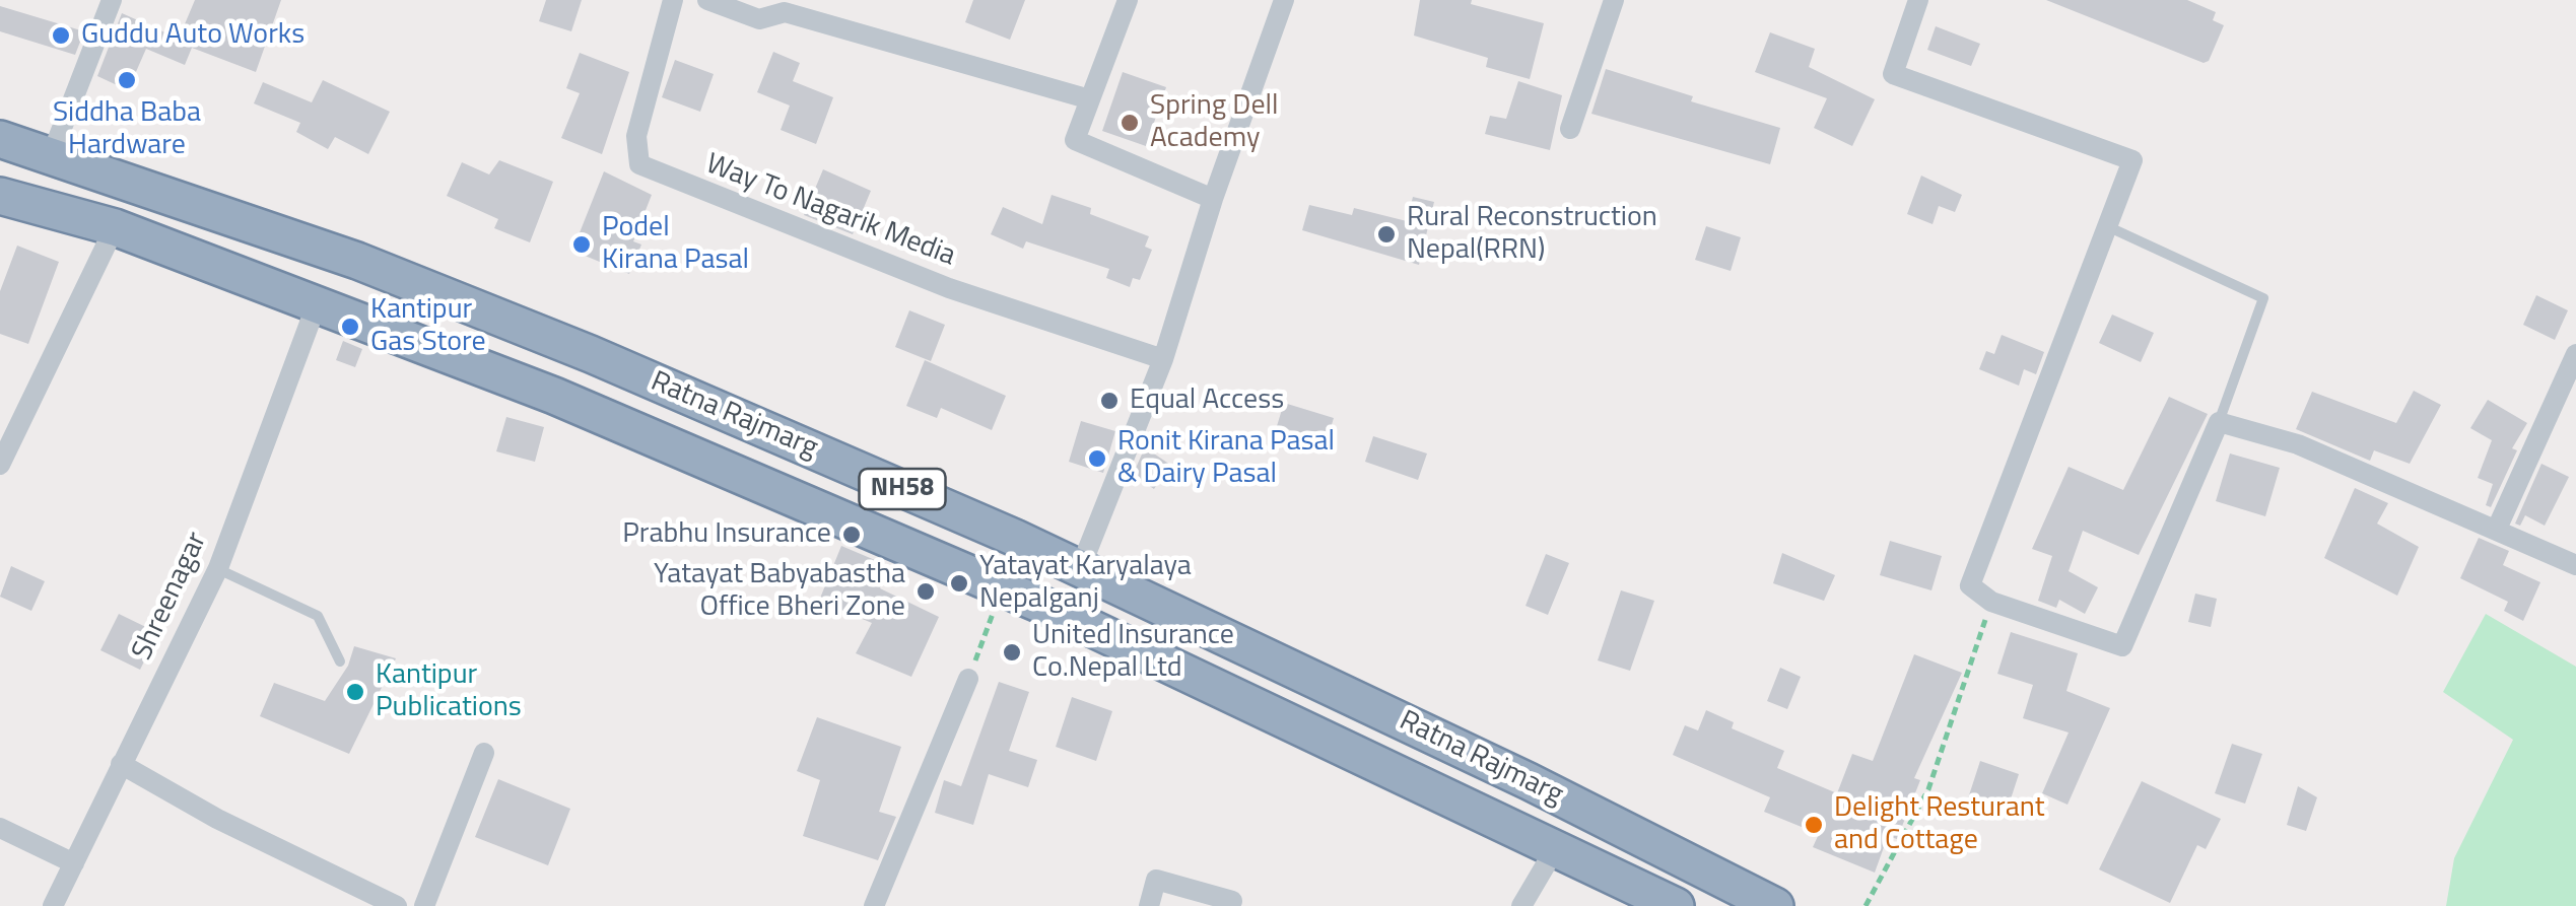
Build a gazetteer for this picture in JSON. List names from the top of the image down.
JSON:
{
  "streets": {
    "highway": ["Ratna Rajmarg", "NH58"],
    "street": ["Way To Nagarik Media", "Shreenagar"]
  },
  "crossings": [
    ["Ratna Rajmarg", "Shreenagar"]
  ],
  "places": [
    "Guddu Auto Works",
    "Siddha Baba Hardware",
    "Spring Dell Academy",
    "Rural Reconstruction Nepal(RRN)",
    "Podel Kirana Pasal",
    "Kantipur Gas Store",
    "Equal Access",
    "Ronit Kirana Pasal & Dairy Pasal",
    "Prabhu Insurance",
    "Yatayat Karyalaya Nepalganj",
    "Yatayat Babyabastha Office Bheri Zone",
    "United Insurance Co.Nepal Ltd",
    "Kantipur Publications",
    "Delight Resturant and Cottage"
  ]
}
